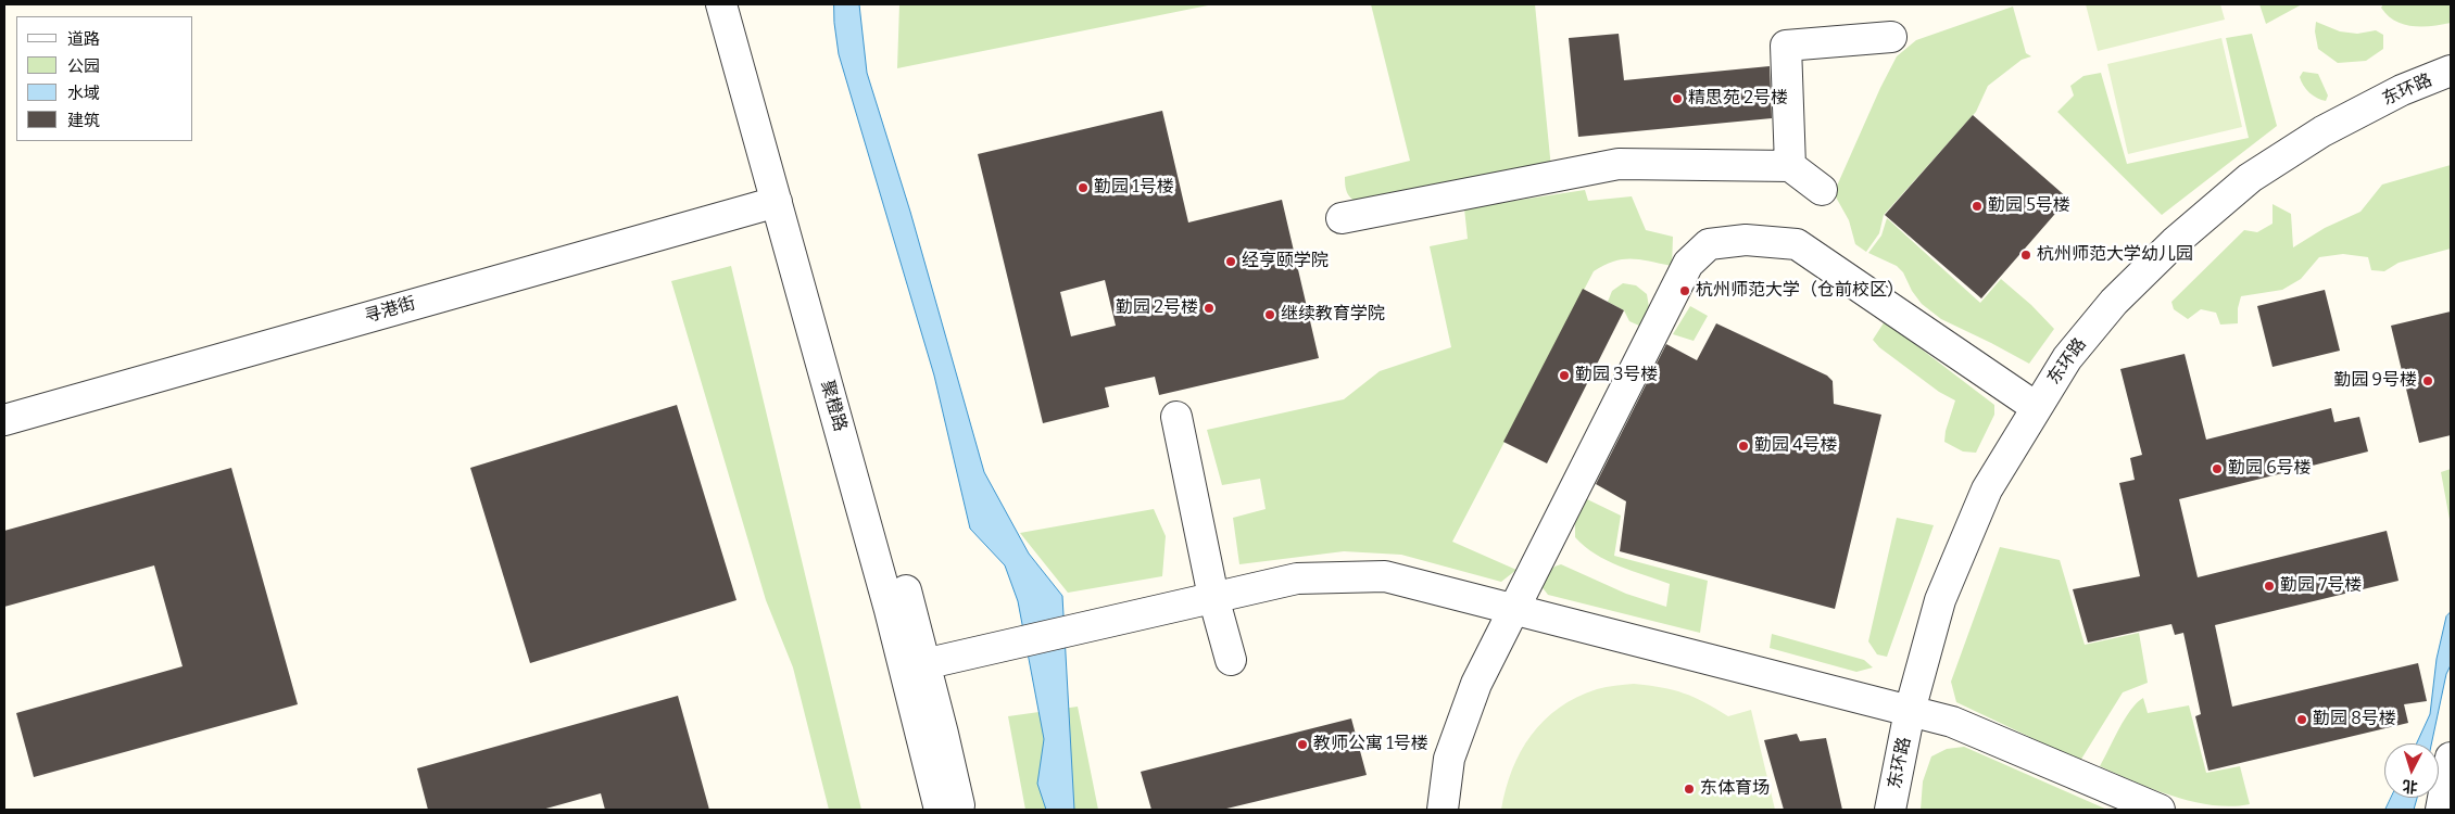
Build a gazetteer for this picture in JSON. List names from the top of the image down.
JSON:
{
  "streets": {
    "street": ["东环路", "寻港街", "聚橙路"]
  },
  "crossings": [
    ["寻港街", "聚橙路"]
  ],
  "places": [
    "精思苑 2号楼",
    "勤园 1号楼",
    "勤园 5号楼",
    "杭州师范大学幼儿园",
    "经亨颐学院",
    "杭州师范大学（仓前校区）",
    "勤园 2号楼",
    "继续教育学院",
    "勤园 3号楼",
    "勤园 9号楼",
    "勤园 4号楼",
    "勤园 6号楼",
    "勤园 7号楼",
    "勤园 8号楼",
    "教师公寓 1号楼",
    "东体育场"
  ],
  "legend": [
    "道路",
    "公园",
    "水域",
    "建筑"
  ],
  "north": "bottom"
}
